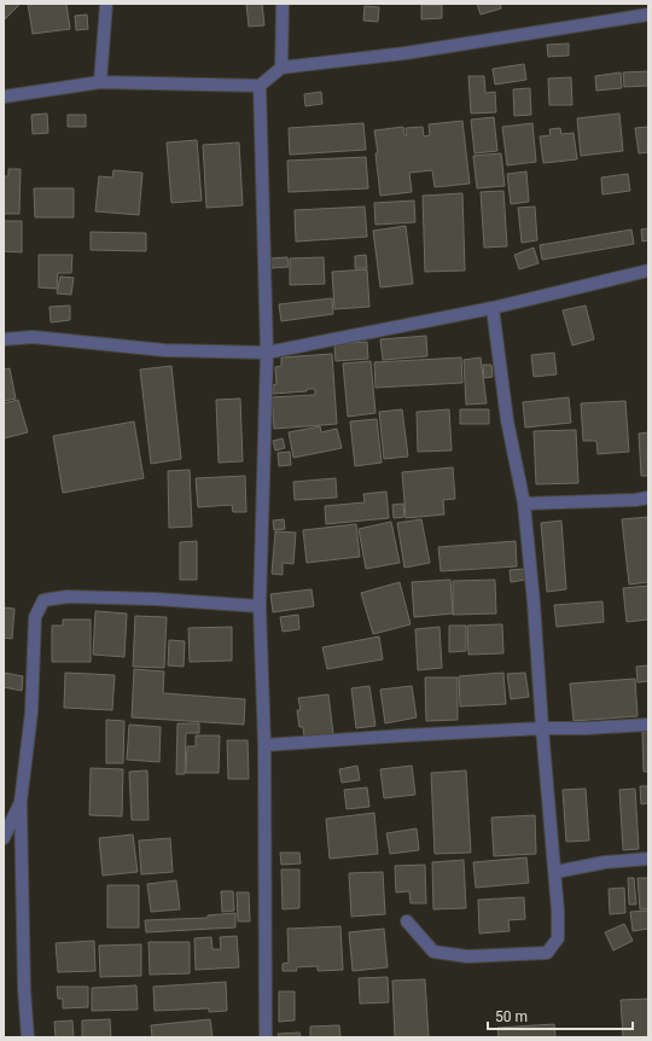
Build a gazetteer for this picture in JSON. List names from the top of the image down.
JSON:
{
  "scale_bar": "50 m"
}
